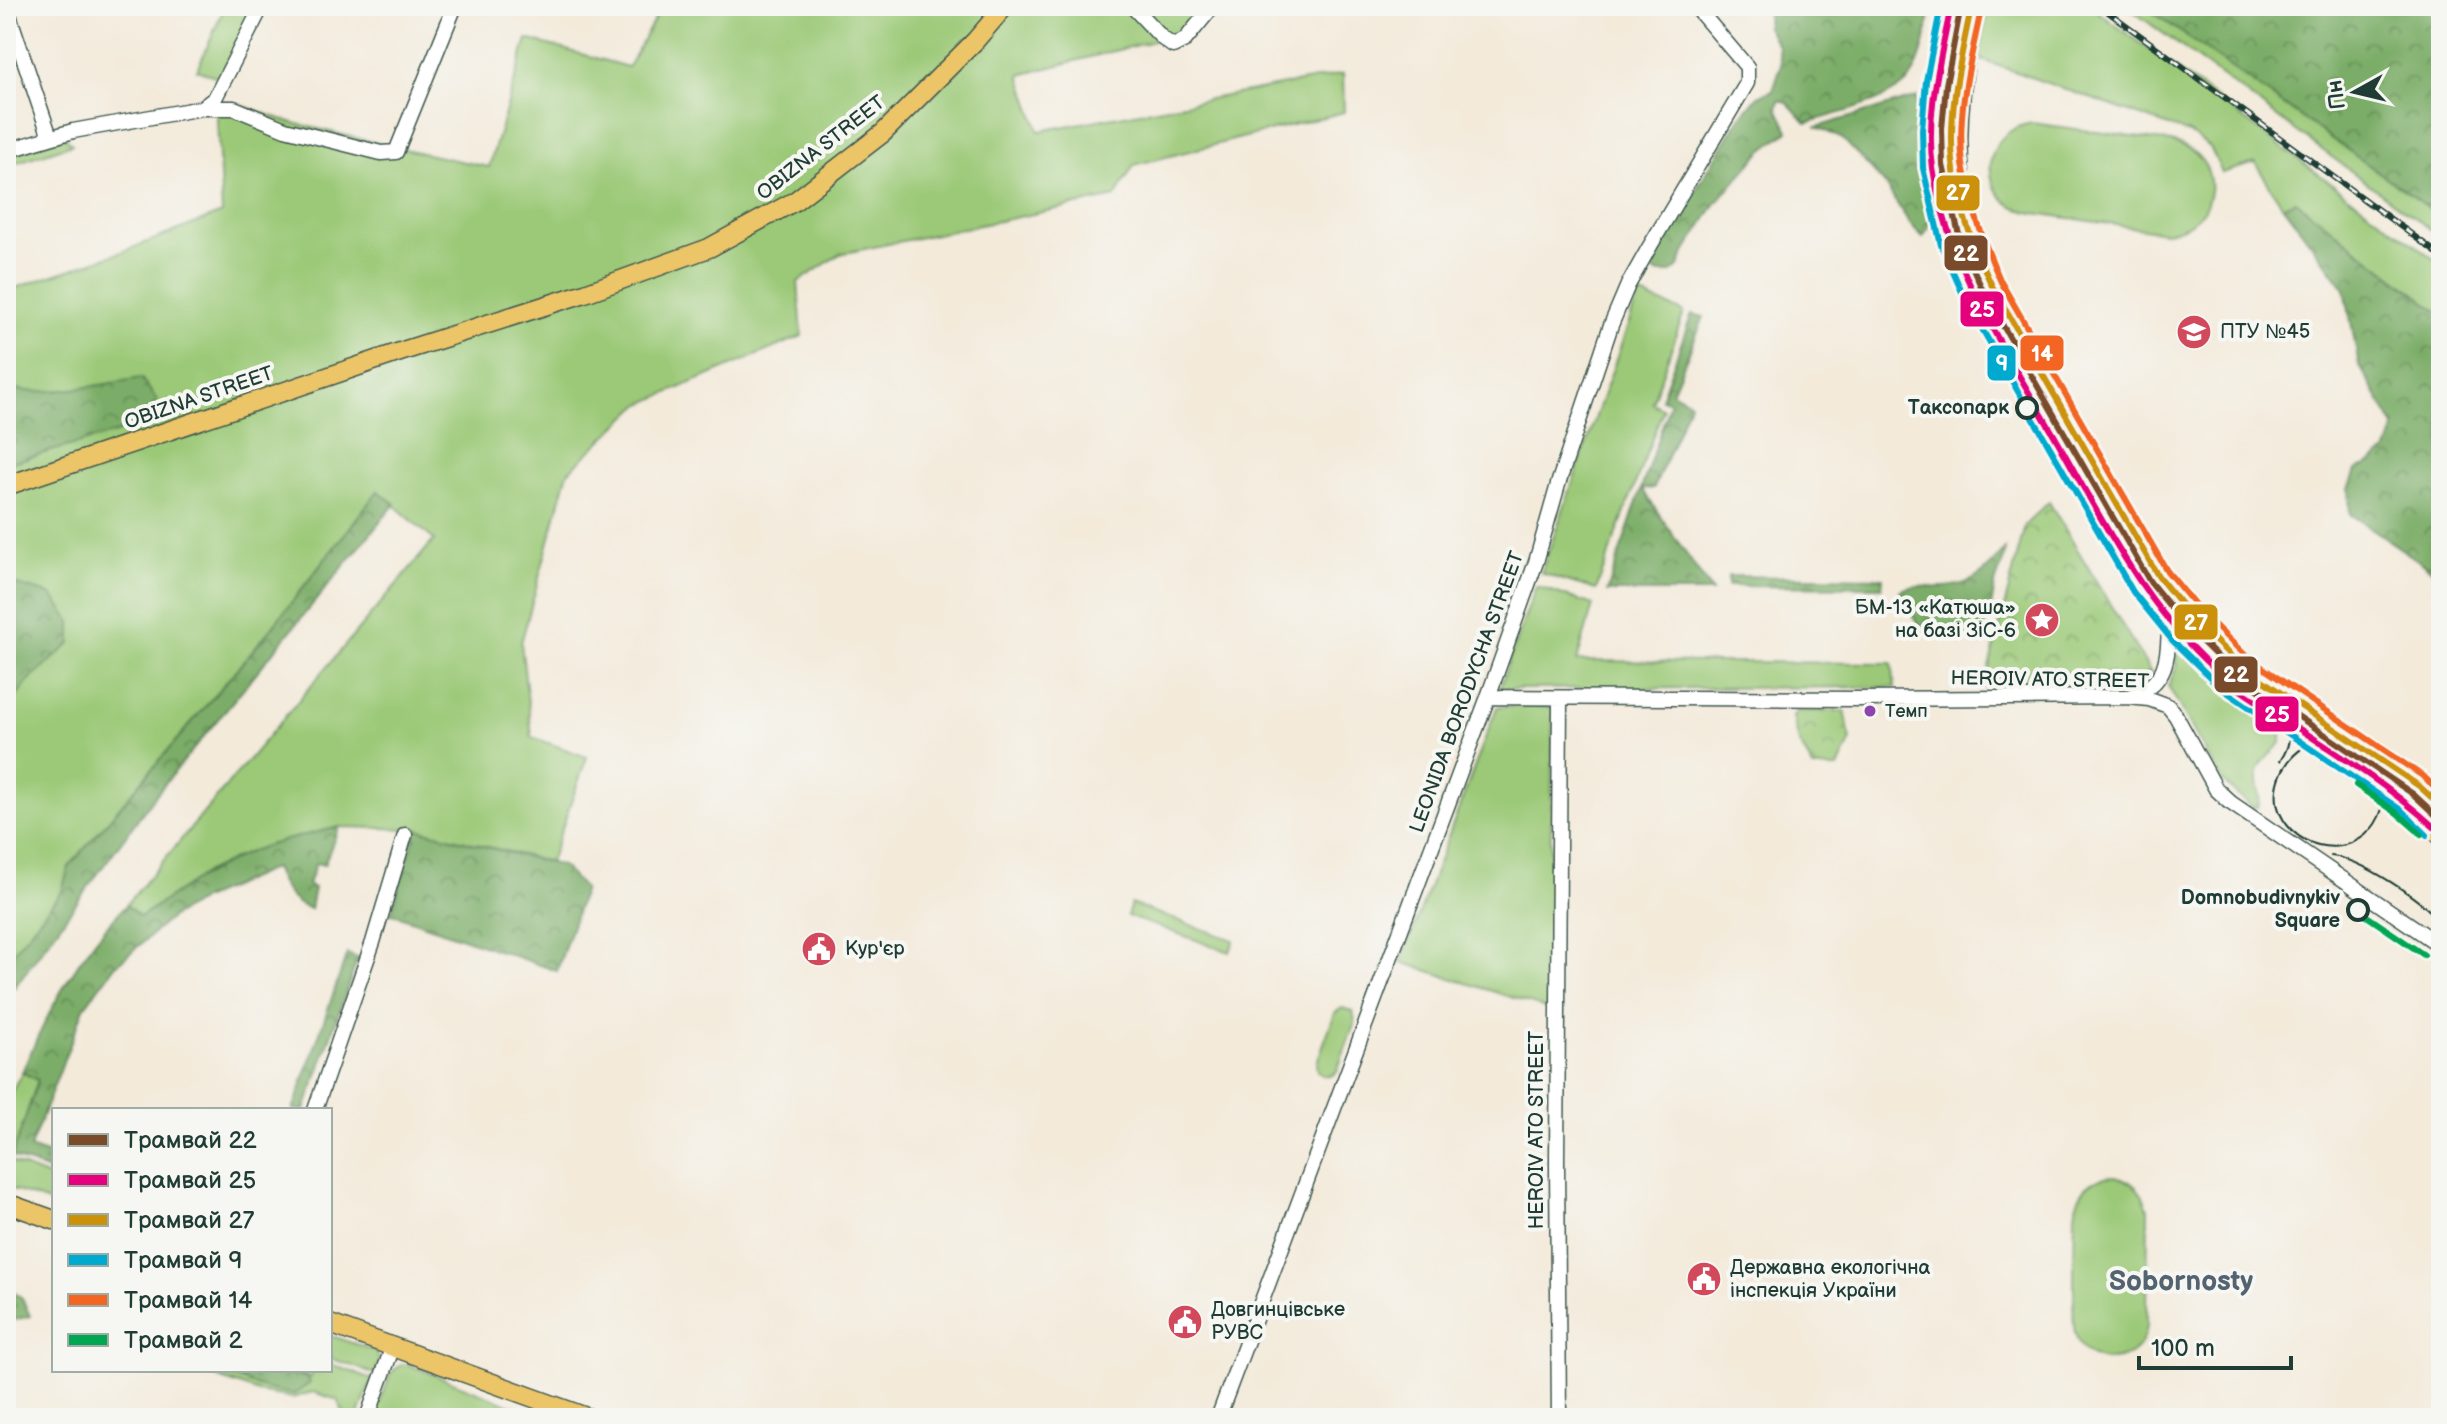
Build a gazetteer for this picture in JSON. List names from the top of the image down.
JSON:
{
  "streets": {
    "main road": ["OBIZNA STREET"],
    "street": ["HEROIV ATO STREET", "LEONIDA BORODYCHA STREET"]
  },
  "crossings": [
    ["HEROIV ATO STREET", "LEONIDA BORODYCHA STREET"]
  ],
  "districts": ["Sobornosty"],
  "places": {
    "school or university": ["ПТУ №45"],
    "other": ["Таксопарк", "Темп", "Domnobudivnykiv Square"],
    "place": ["БМ-13 «Катюша» на базі ЗіС-6"],
    "public building": ["Кур'єр", "Державна екологічна інспекція України", "Довгинцівське РУВС"]
  },
  "lines": [
    "tram line 22",
    "tram line 25",
    "tram line 9",
    "tram line 27",
    "tram line 14",
    "tram line 2"
  ],
  "legend": [
    "Трамвай 22",
    "Трамвай 25",
    "Трамвай 27",
    "Трамвай 9",
    "Трамвай 14",
    "Трамвай 2"
  ],
  "scale_bar": "100 m",
  "north": "left"
}
